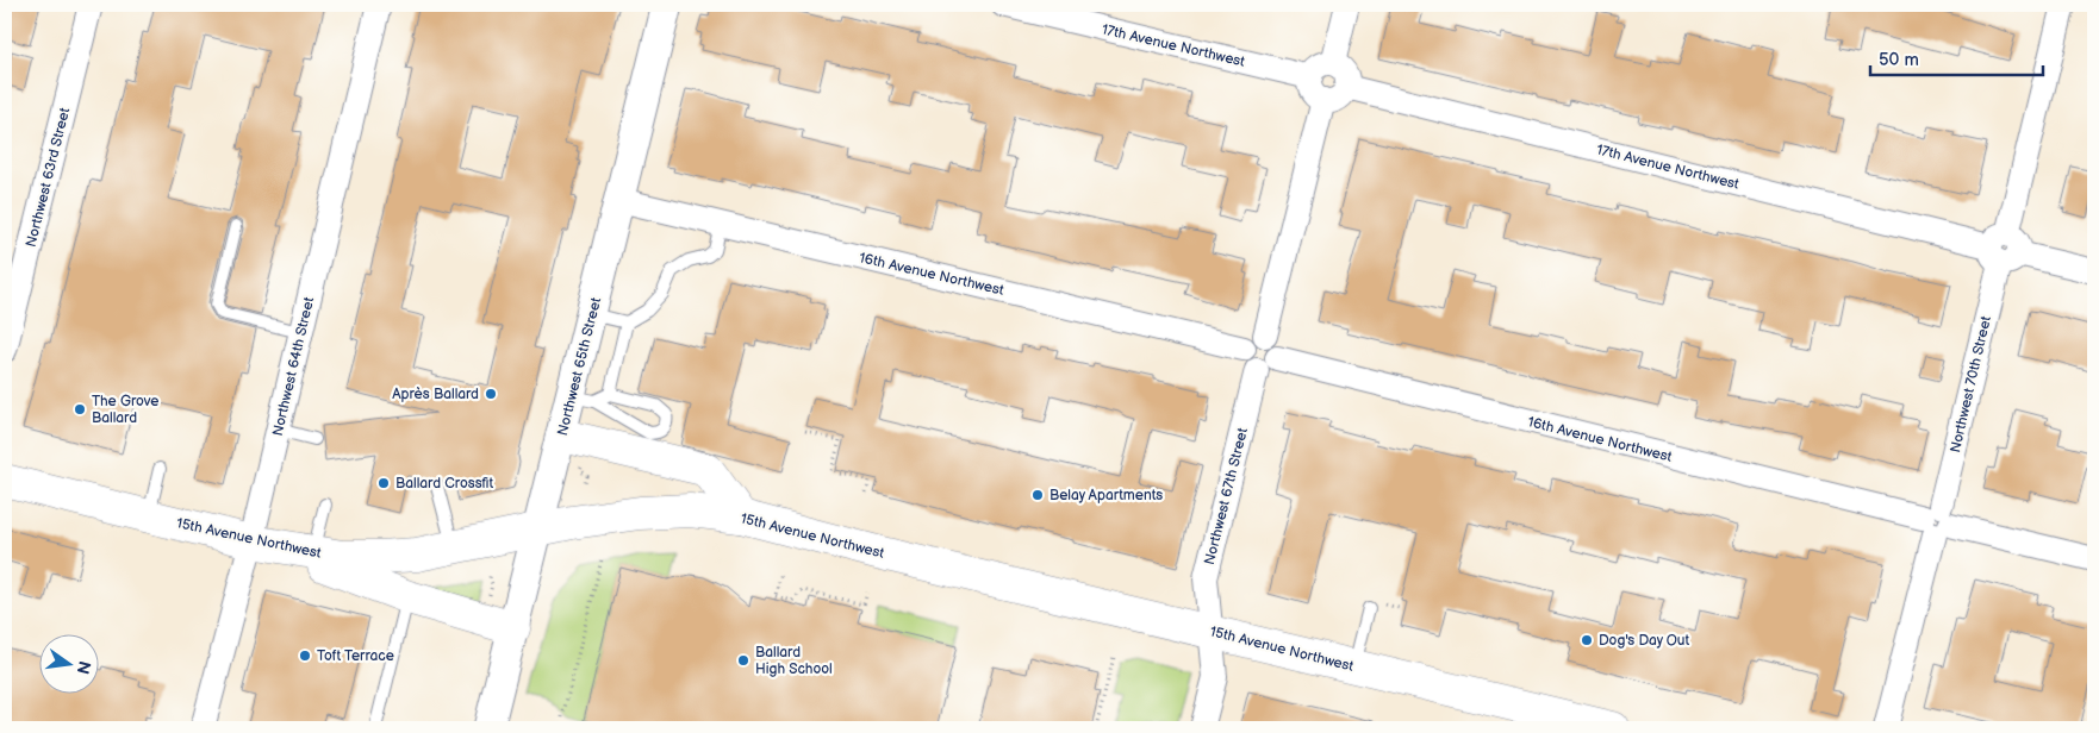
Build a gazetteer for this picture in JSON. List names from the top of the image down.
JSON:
{
  "streets": {
    "main road": ["15th Avenue Northwest"],
    "street": [
      "17th Avenue Northwest",
      "Northwest 63rd Street",
      "16th Avenue Northwest",
      "Northwest 64th Street",
      "Northwest 65th Street",
      "Northwest 70th Street",
      "Northwest 67th Street"
    ]
  },
  "crossings": [
    ["17th Avenue Northwest", "Northwest 70th Street"],
    ["16th Avenue Northwest", "Northwest 65th Street"],
    ["16th Avenue Northwest", "Northwest 70th Street"],
    ["16th Avenue Northwest", "Northwest 67th Street"],
    ["Northwest 64th Street", "15th Avenue Northwest"],
    ["Northwest 65th Street", "15th Avenue Northwest"],
    ["Northwest 67th Street", "15th Avenue Northwest"]
  ],
  "places": [
    "Après Ballard",
    "The Grove Ballard",
    "Ballard Crossfit",
    "Belay Apartments",
    "Dog's Day Out",
    "Toft Terrace",
    "Ballard High School"
  ],
  "scale_bar": "50 m",
  "north": "right"
}
